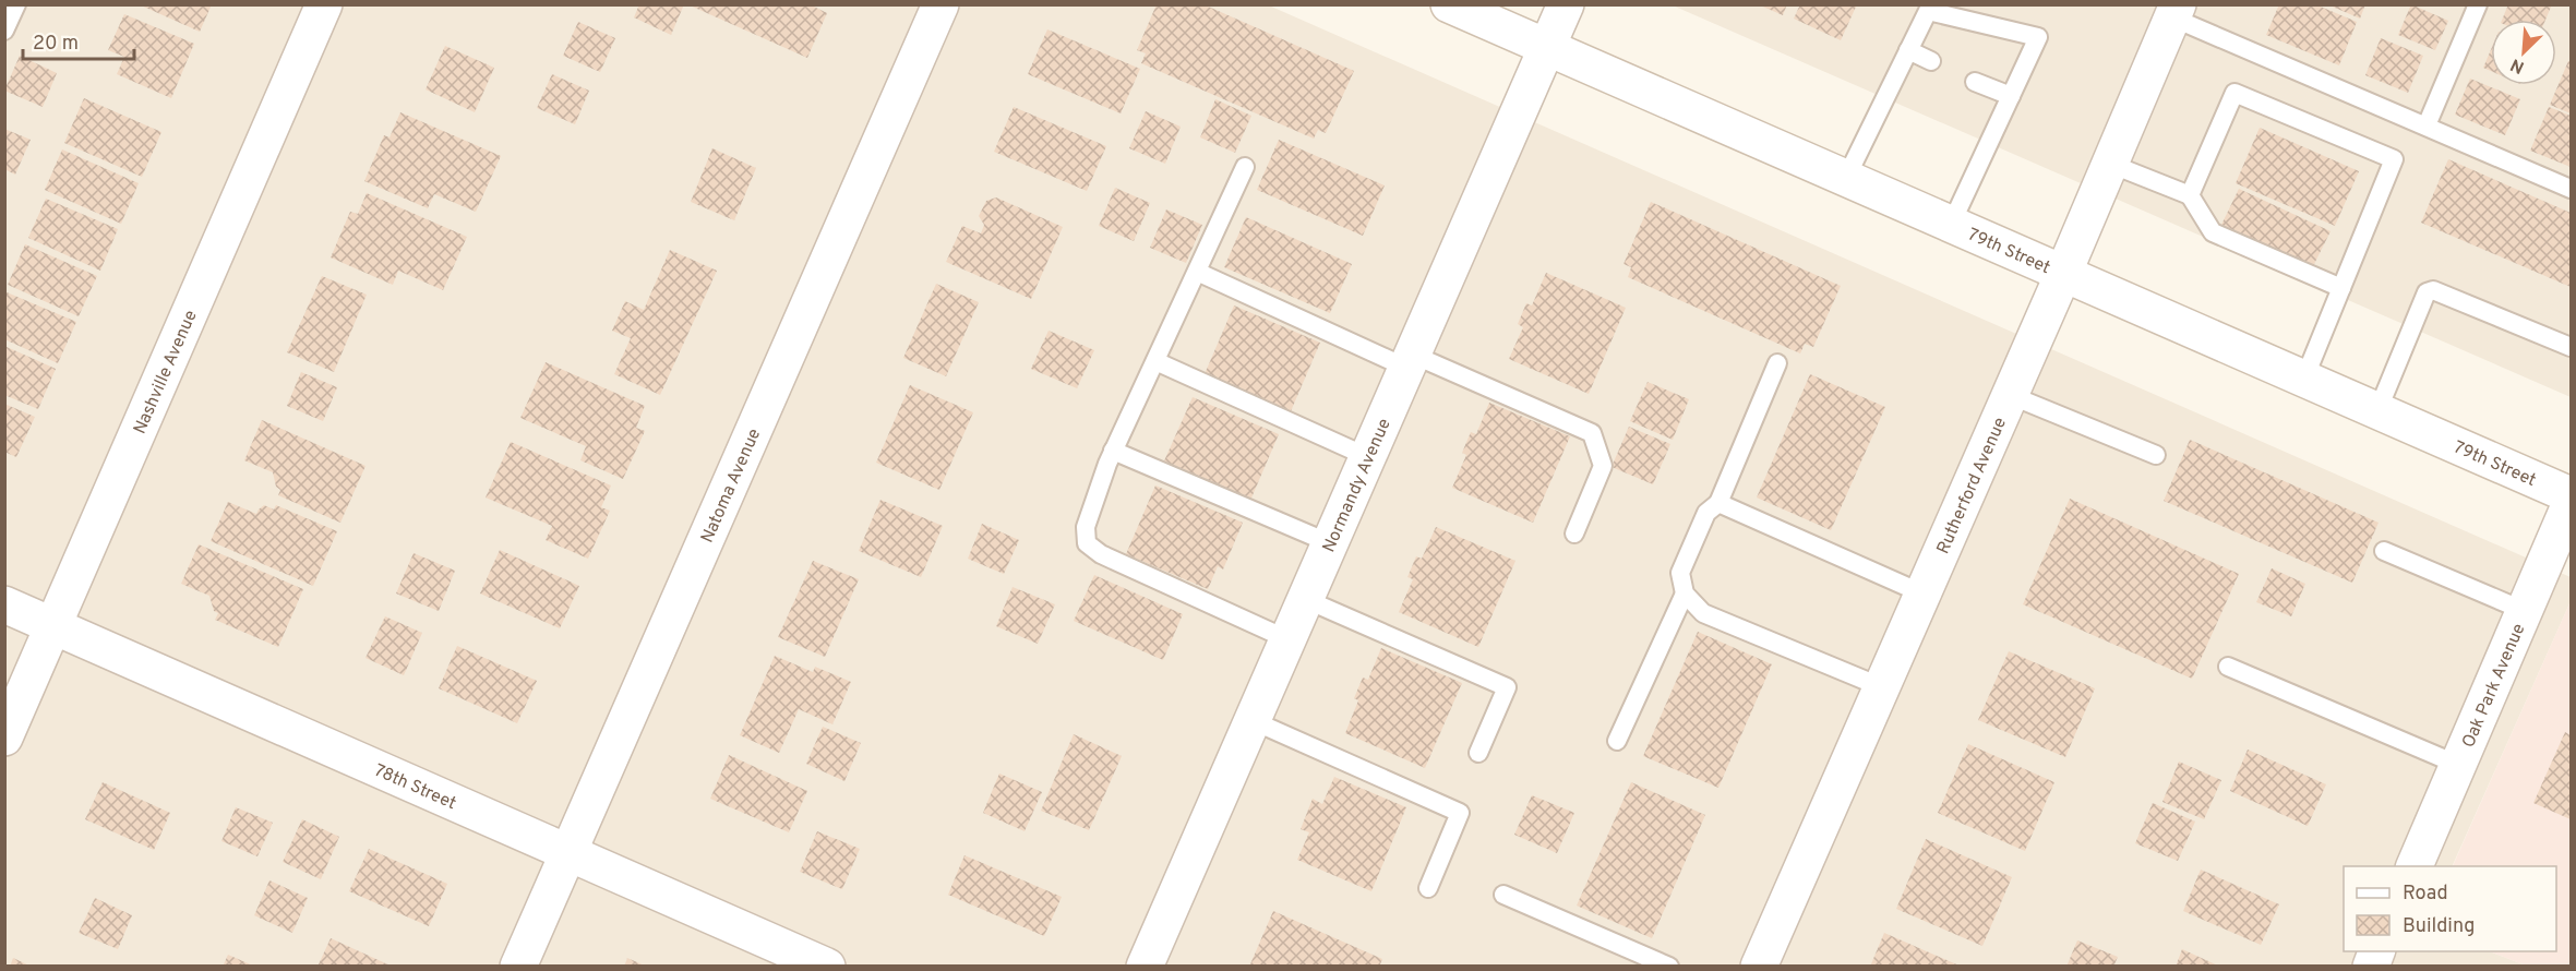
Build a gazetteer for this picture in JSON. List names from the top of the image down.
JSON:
{
  "streets": {
    "street": [
      "79th Street",
      "Nashville Avenue",
      "Natoma Avenue",
      "Normandy Avenue",
      "Rutherford Avenue",
      "Oak Park Avenue",
      "78th Street"
    ]
  },
  "crossings": [
    ["79th Street", "Normandy Avenue"],
    ["79th Street", "Rutherford Avenue"],
    ["Nashville Avenue", "78th Street"],
    ["Natoma Avenue", "78th Street"]
  ],
  "legend": ["Road", "Building"],
  "scale_bar": "20 m",
  "north": "bottom left"
}
